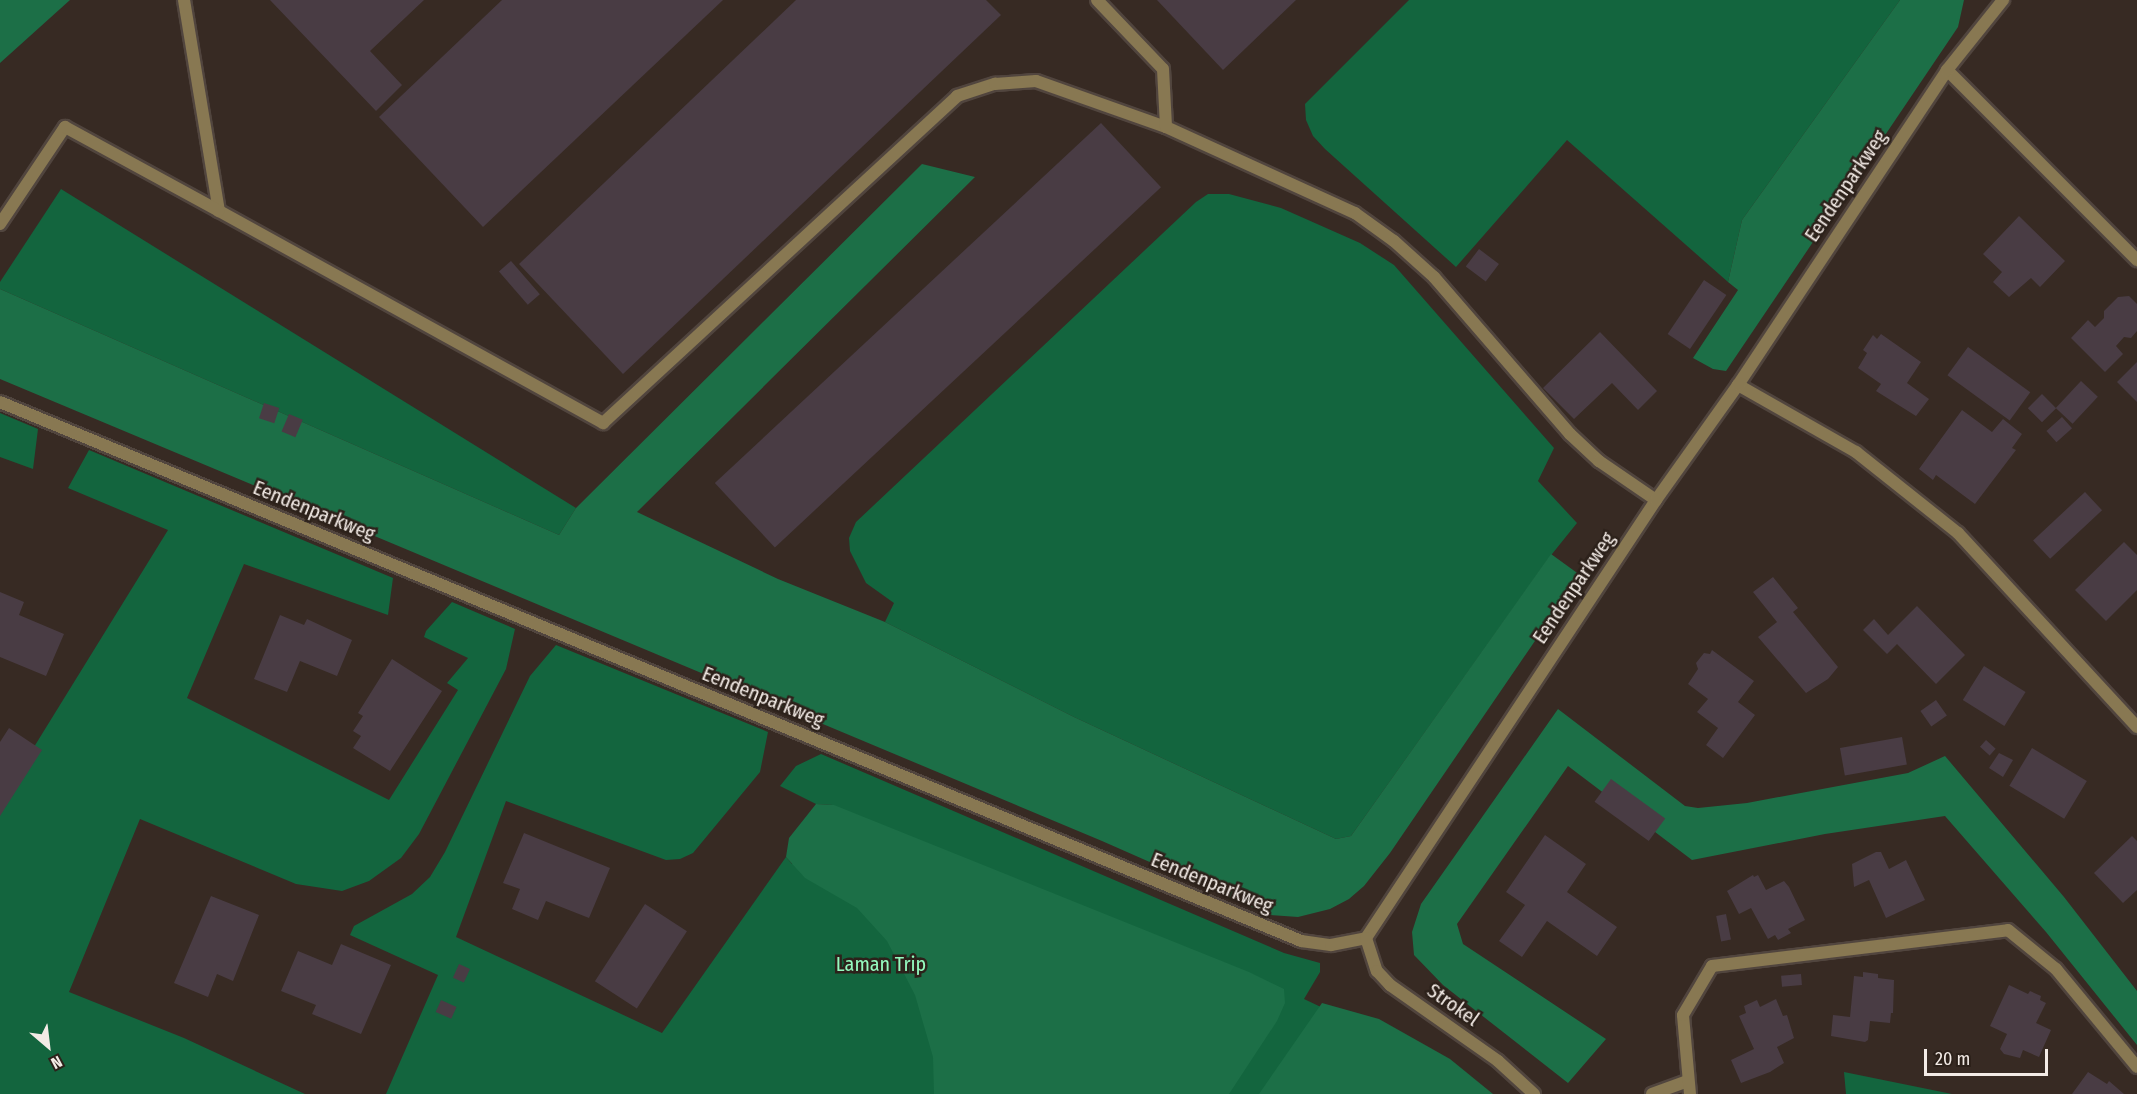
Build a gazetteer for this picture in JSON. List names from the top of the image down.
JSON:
{
  "streets": {
    "street": ["Eendenparkweg", "Strokel"]
  },
  "crossings": [
    ["Eendenparkweg", "Strokel"]
  ],
  "parks": ["Laman Trip"],
  "scale_bar": "20 m",
  "north": "bottom right"
}
